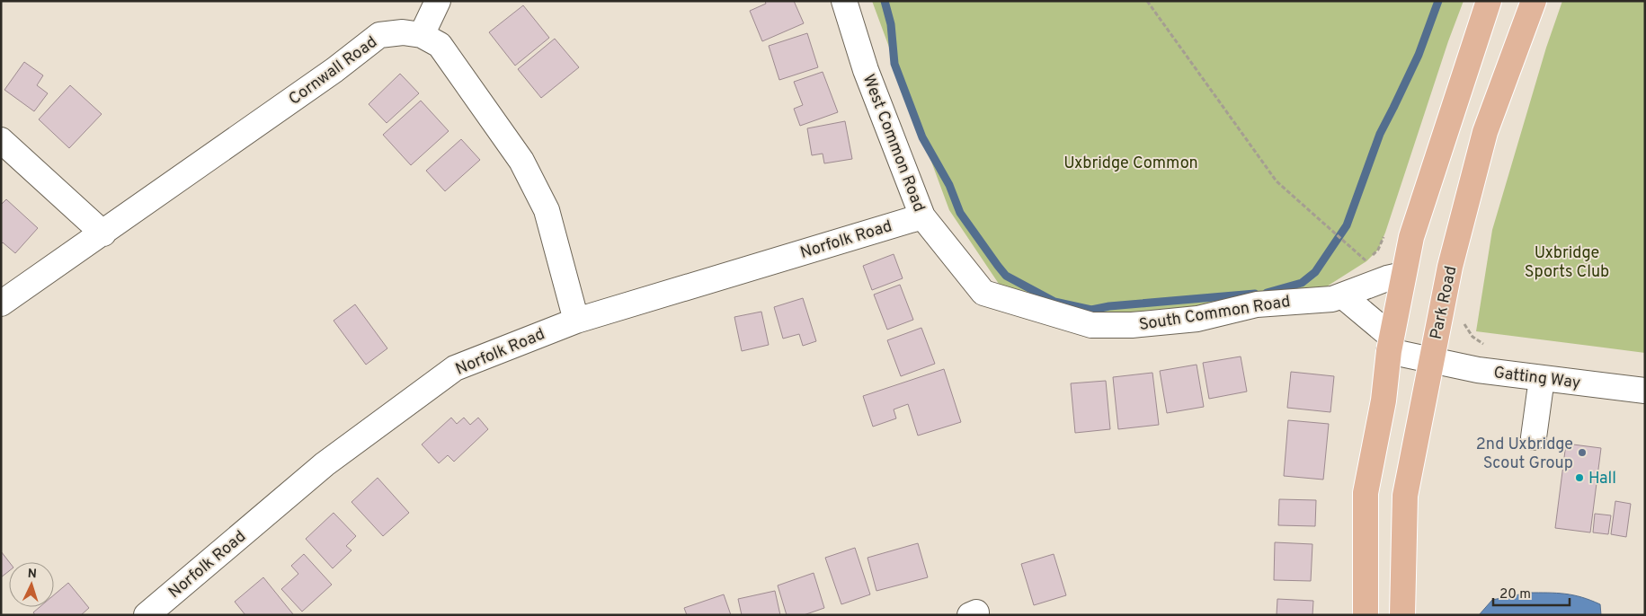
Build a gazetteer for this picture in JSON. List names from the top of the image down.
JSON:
{
  "streets": {
    "main road": ["Park Road"],
    "street": [
      "Cornwall Road",
      "West Common Road",
      "Norfolk Road",
      "South Common Road",
      "Gatting Way"
    ]
  },
  "crossings": [
    ["Cornwall Road", "Norfolk Road"],
    ["West Common Road", "Norfolk Road"],
    ["West Common Road", "South Common Road"],
    ["Park Road", "Gatting Way"]
  ],
  "parks": ["Uxbridge Common", "Uxbridge Sports Club"],
  "places": ["2nd Uxbridge Scout Group", "Hall"],
  "scale_bar": "20 m",
  "north": "top"
}
